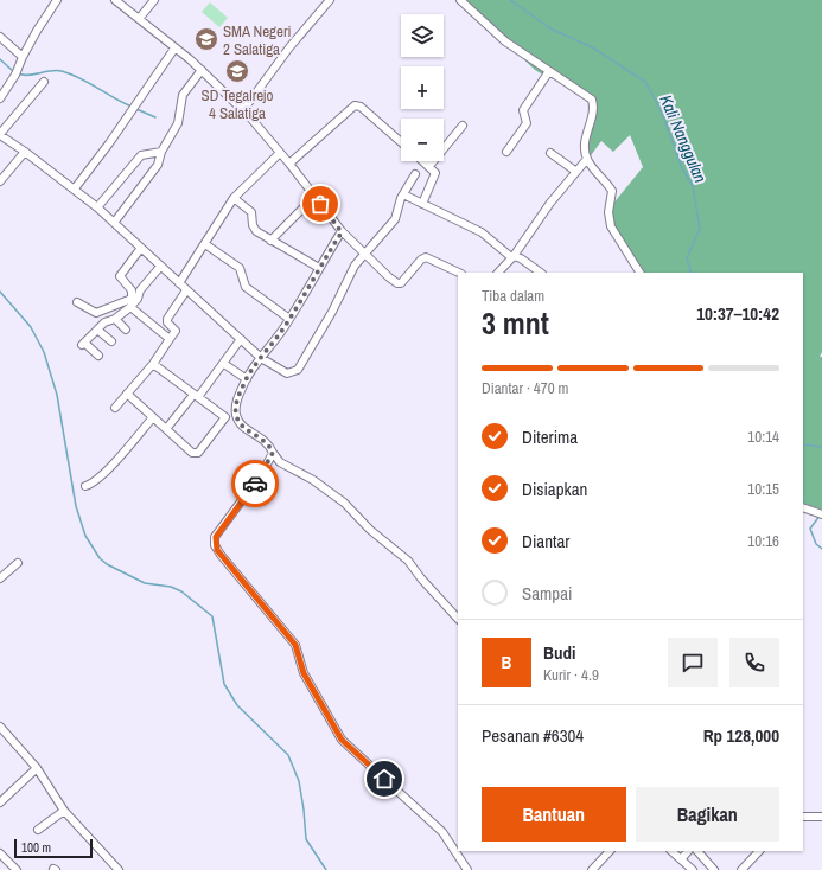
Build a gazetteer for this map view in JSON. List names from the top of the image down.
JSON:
{
  "water": ["Kali Nanggulan"],
  "places": {
    "school or university": ["SMA Negeri 2 Salatiga", "SD Tegalrejo 4 Salatiga"]
  },
  "scale_bar": "100 m",
  "page": {
    "map_buttons": ["+", "−"],
    "heading": ["3 mnt", "Tiba dalam", "10:37–10:42"],
    "panel": [
      "Budi",
      "Kurir · 4.9",
      "Pesanan #6304",
      "Rp 128,000"
    ],
    "bar": "Diantar · 470 m",
    "list": [
      ["Diterima", "10:14"],
      ["Disiapkan", "10:15"],
      ["Diantar", "10:16"],
      "Sampai"
    ],
    "round": "B",
    "buttons": ["Bantuan", "Bagikan"],
    "scale": "100 m"
  }
}
